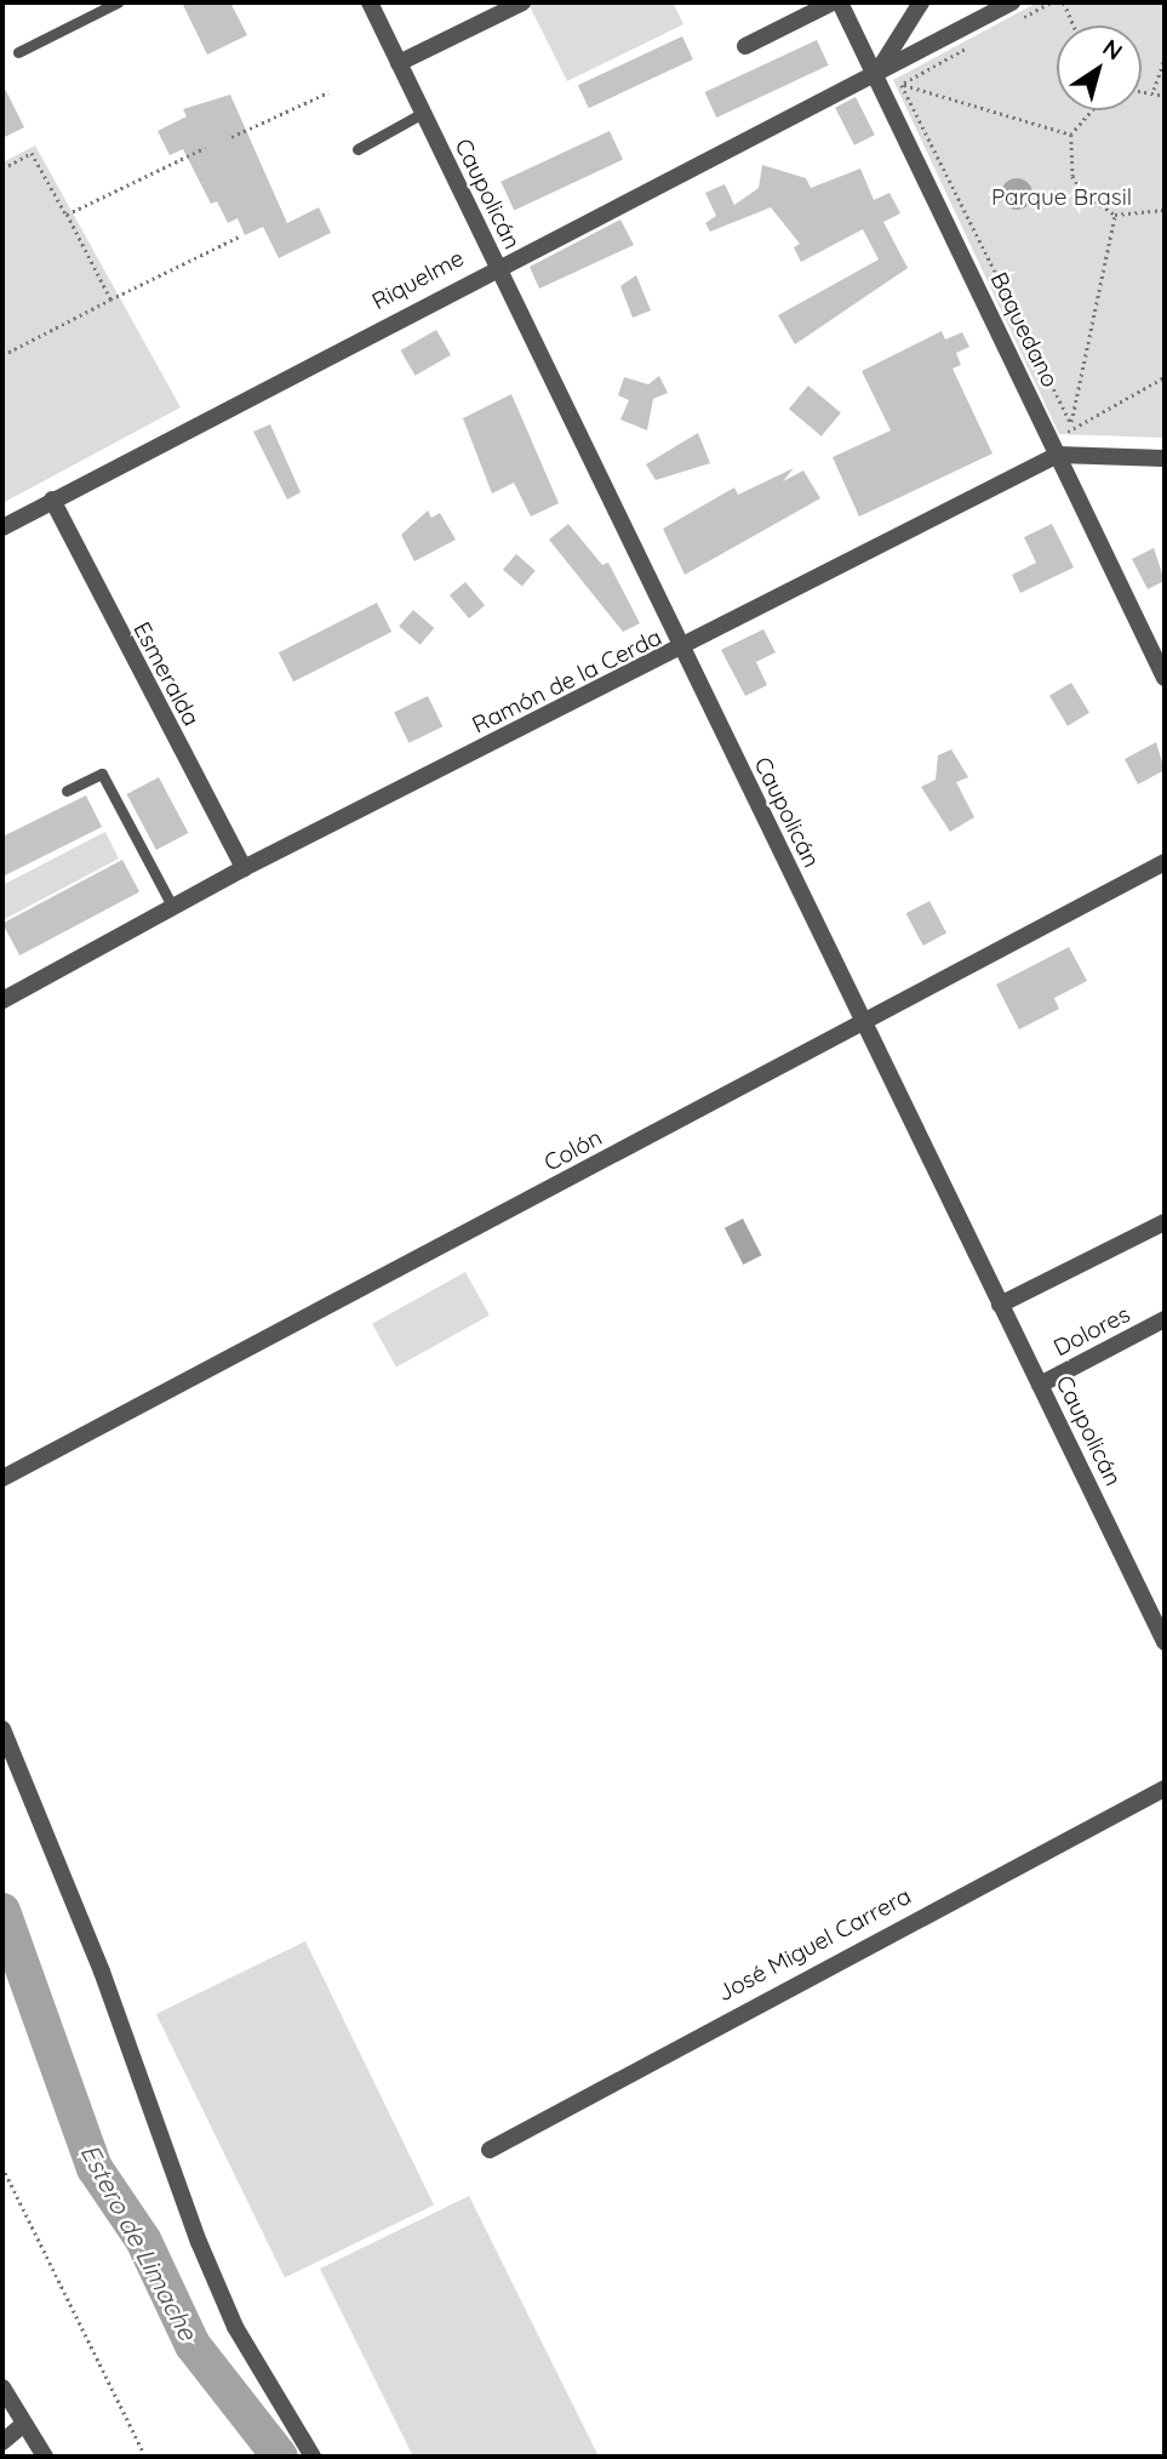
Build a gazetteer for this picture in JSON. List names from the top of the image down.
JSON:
{
  "streets": {
    "street": [
      "Caupolicán",
      "Riquelme",
      "Baquedano",
      "Esmeralda",
      "Ramón de la Cerda",
      "Colón",
      "Dolores",
      "José Miguel Carrera"
    ]
  },
  "crossings": [
    ["Caupolicán", "Riquelme"],
    ["Caupolicán", "Ramón de la Cerda"],
    ["Caupolicán", "Colón"],
    ["Caupolicán", "Dolores"],
    ["Riquelme", "Baquedano"],
    ["Riquelme", "Esmeralda"],
    ["Baquedano", "Ramón de la Cerda"],
    ["Esmeralda", "Ramón de la Cerda"]
  ],
  "water": ["Estero de Limache"],
  "parks": ["Parque Brasil"],
  "north": "top right"
}
